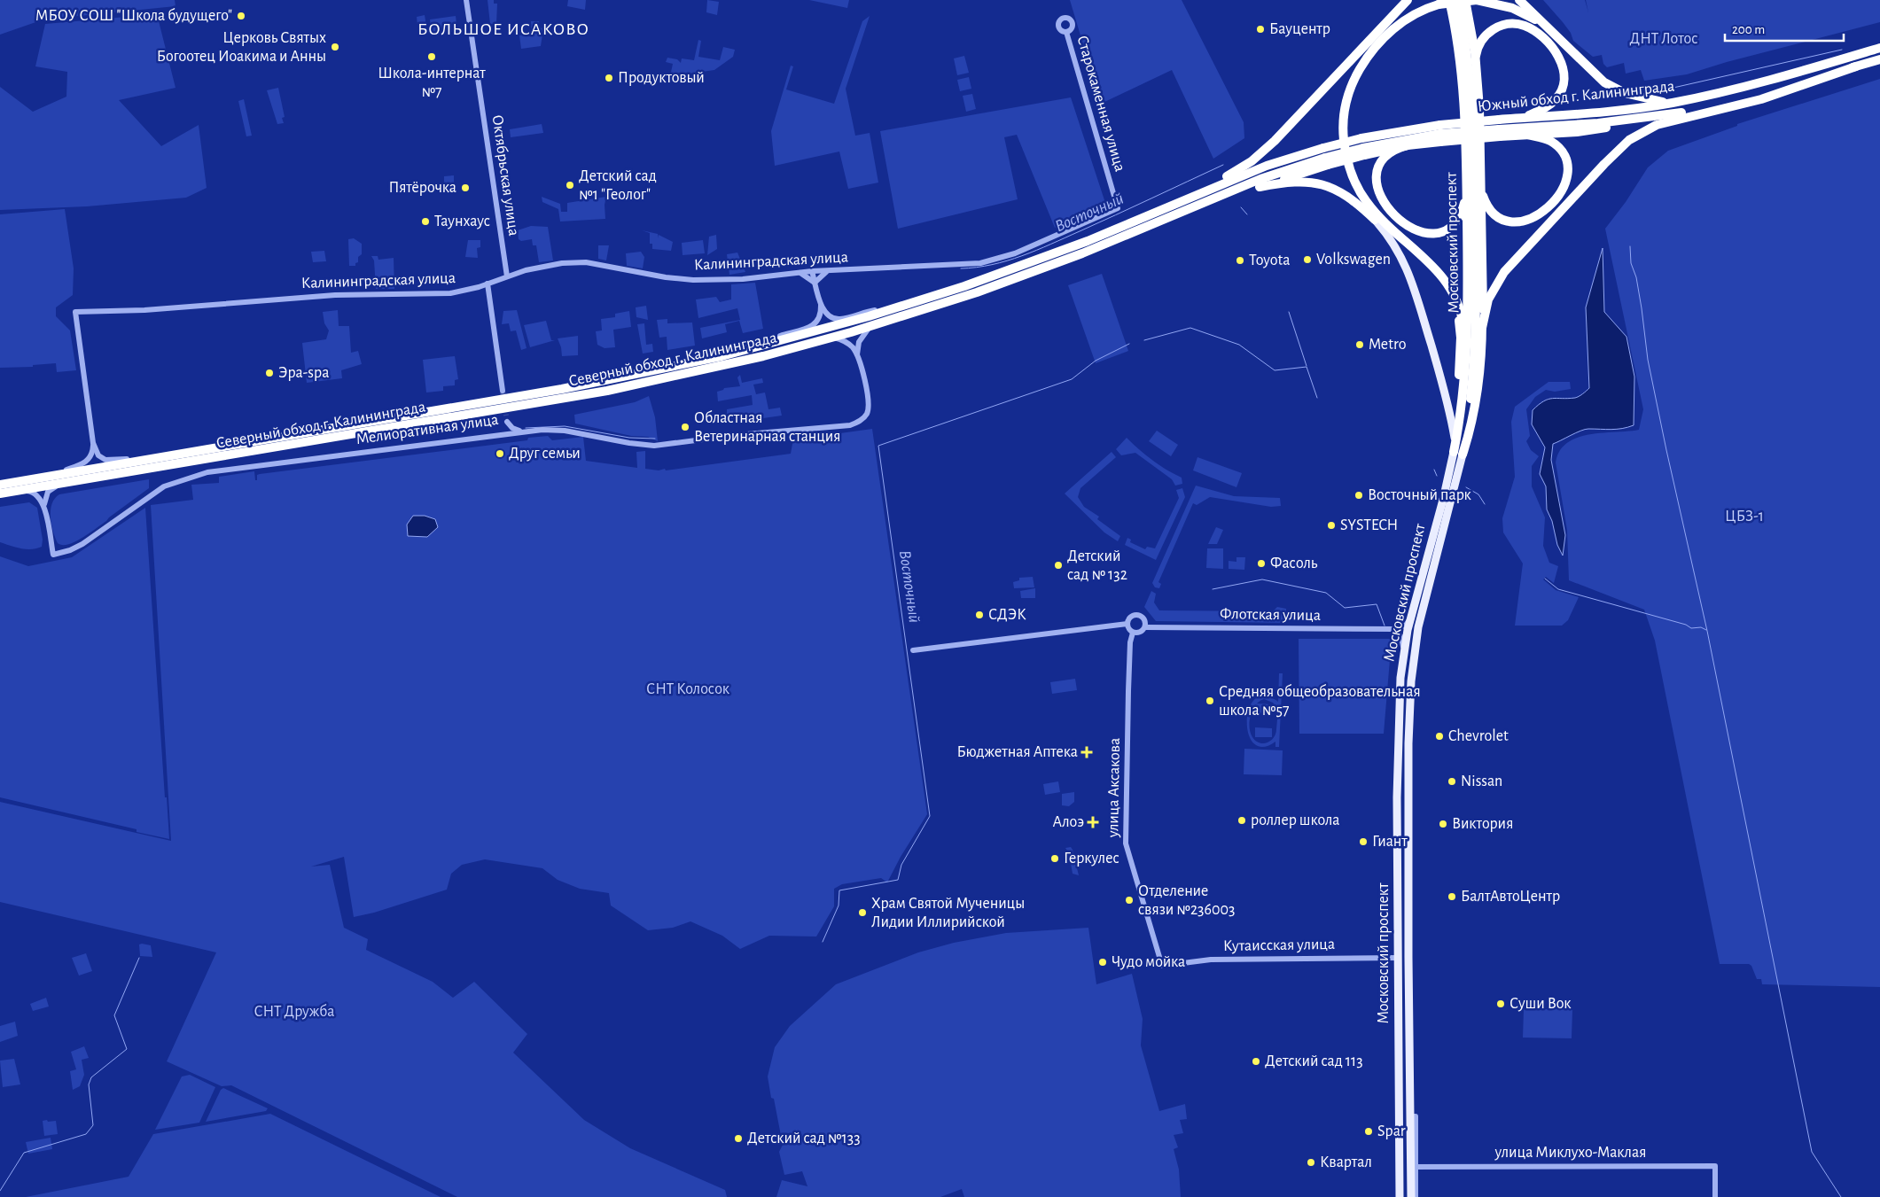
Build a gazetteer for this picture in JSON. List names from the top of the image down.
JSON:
{
  "streets": {
    "highway": ["Южный обход г. Калининграда", "Московский проспект", "Северный обход г. Калининграда"],
    "street": [
      "Старокаменная улица",
      "Октябрьская улица",
      "Калининградская улица",
      "Мелиоративная улица",
      "Флотская улица",
      "улица Аксакова",
      "Кутаисская улица",
      "улица Миклухо-Маклая"
    ]
  },
  "crossings": [
    ["Южный обход г. Калининграда", "Северный обход г. Калининграда"],
    ["Старокаменная улица", "Калининградская улица"],
    ["Октябрьская улица", "Калининградская улица"],
    ["Московский проспект", "Кутаисская улица"],
    ["Московский проспект", "улица Миклухо-Маклая"],
    ["Флотская улица", "улица Аксакова"],
    ["улица Аксакова", "Кутаисская улица"]
  ],
  "districts": ["БОЛЬШОЕ ИСАКОВО"],
  "water": ["Восточный"],
  "parks": [
    "ДНТ Лотос",
    "ЦБЗ-1",
    "СНТ Колосок",
    "СНТ Дружба"
  ],
  "places": {
    "other": [
      "МБОУ СОШ \"Школа будущего\"",
      "Бауцентр",
      "Церковь Святых Богоотец Иоакима и Анны",
      "Школа-интернат №7",
      "Продуктовый",
      "Детский сад №1 \"Геолог\"",
      "Пятёрочка",
      "Таунхаус",
      "Volkswagen",
      "Toyota",
      "Metro",
      "Эра-spa",
      "Областная Ветеринарная станция",
      "Друг семьи",
      "Восточный парк",
      "SYSTECH",
      "Фасоль",
      "Детский сад № 132",
      "СДЭК",
      "Средняя общеобразовательная школа №57",
      "Chevrolet",
      "Nissan",
      "роллер школа",
      "Виктория",
      "Гиант",
      "Геркулес",
      "БалтАвтоЦентр",
      "Отделение связи №236003",
      "Храм Святой Мученицы Лидии Иллирийской",
      "Чудо мойка",
      "Суши Вок",
      "Детский сад 113",
      "Spar",
      "Детский сад №133",
      "Квартал"
    ],
    "health": ["Бюджетная Аптека", "Алоэ"]
  },
  "scale_bar": "200 m"
}
